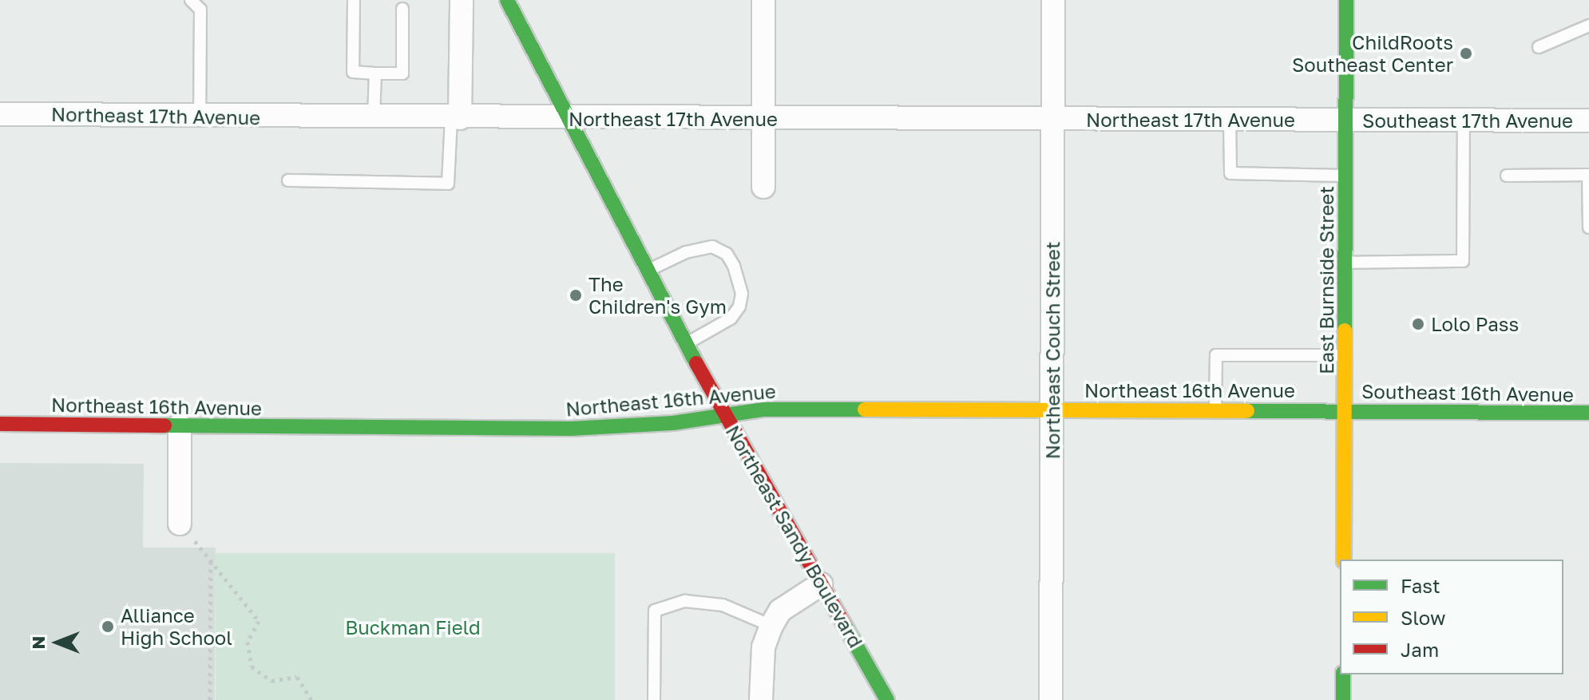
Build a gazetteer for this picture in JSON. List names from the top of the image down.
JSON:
{
  "streets": {
    "street": [
      "Northeast 17th Avenue",
      "Southeast 17th Avenue",
      "East Burnside Street",
      "Northeast Couch Street",
      "Northeast 16th Avenue",
      "Southeast 16th Avenue",
      "Northeast Sandy Boulevard"
    ]
  },
  "crossings": [
    ["Northeast 17th Avenue", "Southeast 17th Avenue"],
    ["Northeast 17th Avenue", "East Burnside Street"],
    ["Northeast 17th Avenue", "Northeast Couch Street"],
    ["Northeast 17th Avenue", "Northeast Sandy Boulevard"],
    ["Southeast 17th Avenue", "East Burnside Street"],
    ["East Burnside Street", "Northeast 16th Avenue"],
    ["East Burnside Street", "Southeast 16th Avenue"],
    ["Northeast Couch Street", "Northeast 16th Avenue"],
    ["Northeast 16th Avenue", "Southeast 16th Avenue"],
    ["Northeast 16th Avenue", "Northeast Sandy Boulevard"]
  ],
  "parks": ["Buckman Field"],
  "places": [
    "ChildRoots Southeast Center",
    "The Children's Gym",
    "Lolo Pass",
    "Alliance High School"
  ],
  "legend": ["Fast", "Slow", "Jam"],
  "north": "left"
}
